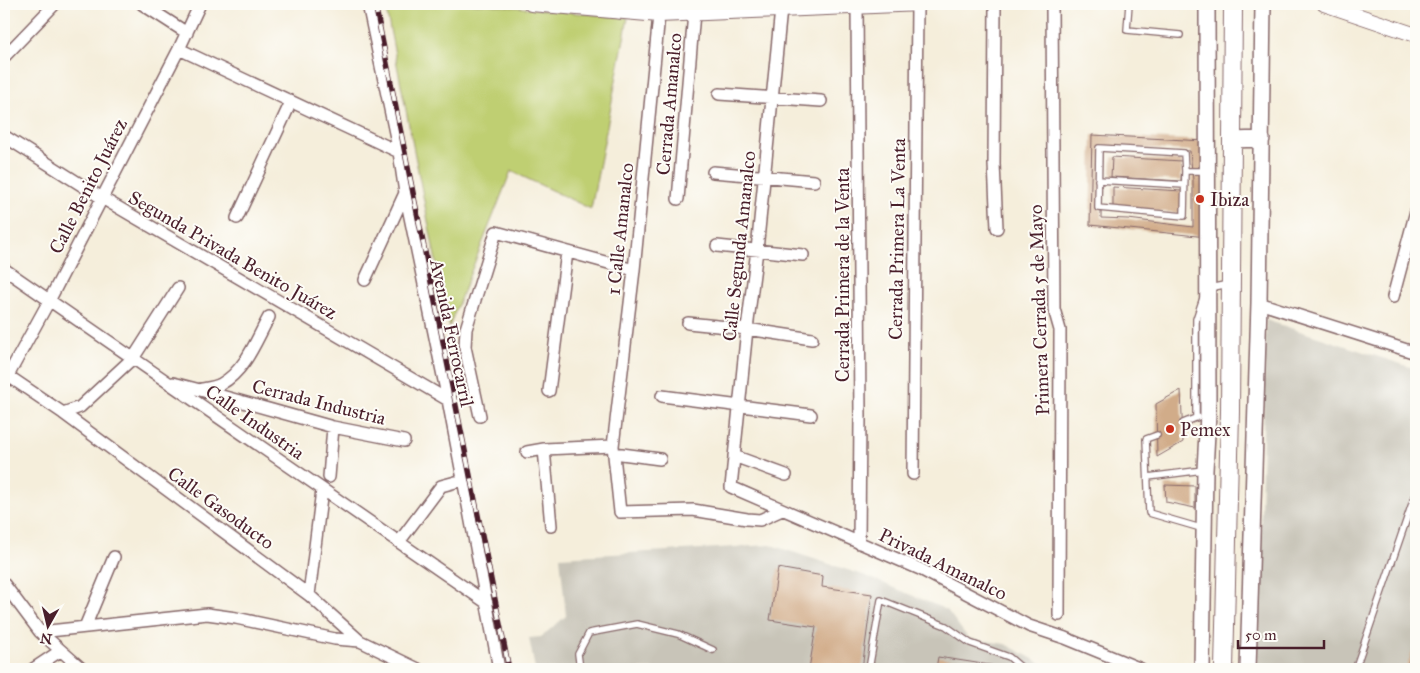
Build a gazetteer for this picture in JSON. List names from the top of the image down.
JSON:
{
  "streets": {
    "street": [
      "Cerrada Amanalco",
      "Calle Benito Juárez",
      "1 Calle Amanalco",
      "Cerrada Primera La Venta",
      "Calle Segunda Amanalco",
      "Segunda Privada Benito Juárez",
      "Cerrada Primera de la Venta",
      "Primera Cerrada 5 de Mayo",
      "Avenida Ferrocarril",
      "Cerrada Industria",
      "Calle Industria",
      "Calle Gasoducto",
      "Privada Amanalco"
    ]
  },
  "crossings": [
    ["Calle Benito Juárez", "Segunda Privada Benito Juárez"],
    ["Calle Benito Juárez", "Calle Industria"],
    ["Calle Benito Juárez", "Calle Gasoducto"],
    ["1 Calle Amanalco", "Privada Amanalco"],
    ["Calle Segunda Amanalco", "Privada Amanalco"],
    ["Segunda Privada Benito Juárez", "Avenida Ferrocarril"],
    ["Cerrada Primera de la Venta", "Privada Amanalco"],
    ["Avenida Ferrocarril", "Calle Industria"],
    ["Cerrada Industria", "Calle Industria"]
  ],
  "places": ["Ibiza", "Pemex"],
  "scale_bar": "50 m",
  "north": "bottom"
}
